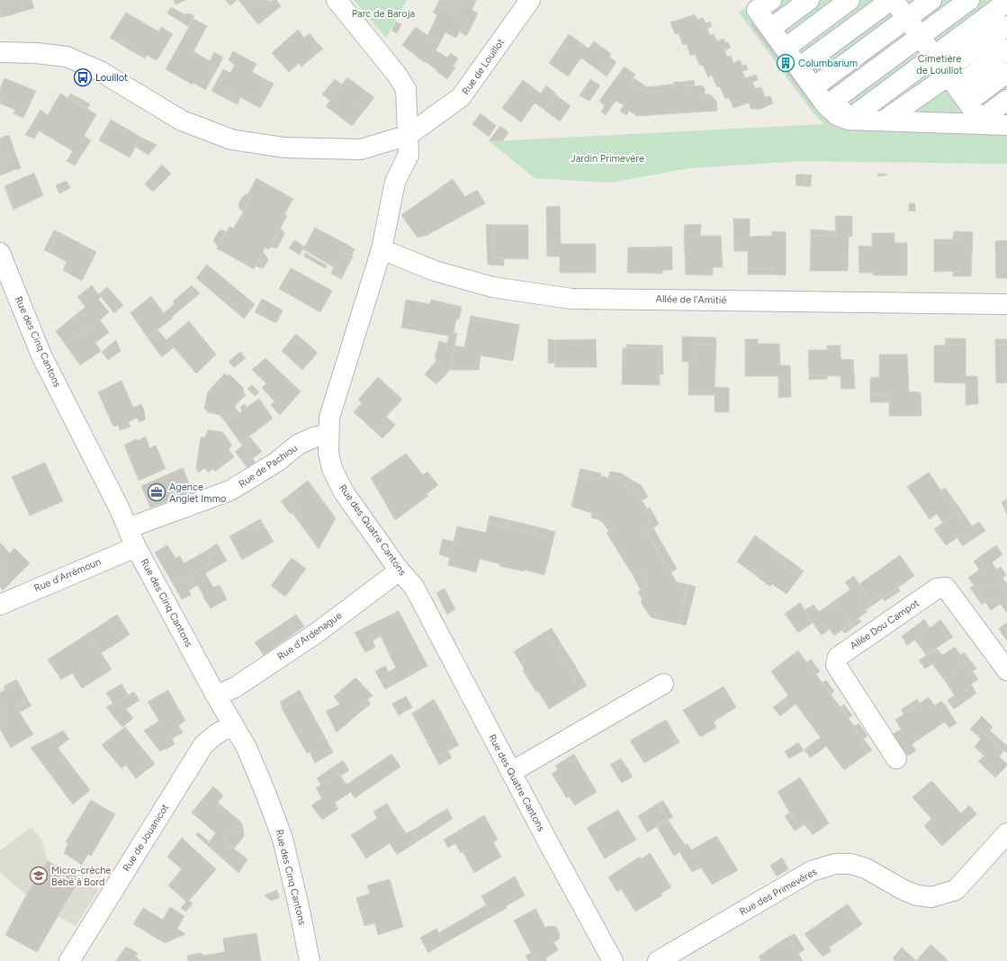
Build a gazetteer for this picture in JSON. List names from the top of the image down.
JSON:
{
  "streets": {
    "street": [
      "Rue de Louillot",
      "Allée de l'Amitié",
      "Rue des Cinq Cantons",
      "Rue de Pachiou",
      "Rue des Quatre Cantons",
      "Rue d'Arrémoun",
      "Allée Dou Campot",
      "Rue d'Ardenague",
      "Rue de Jouanicot",
      "Rue des Primevères"
    ]
  },
  "crossings": [
    ["Rue de Louillot", "Rue des Quatre Cantons"],
    ["Allée de l'Amitié", "Rue des Quatre Cantons"],
    ["Rue des Cinq Cantons", "Rue de Pachiou"],
    ["Rue des Cinq Cantons", "Rue d'Arrémoun"],
    ["Rue des Cinq Cantons", "Rue d'Ardenague"],
    ["Rue des Cinq Cantons", "Rue de Jouanicot"],
    ["Rue de Pachiou", "Rue des Quatre Cantons"],
    ["Rue des Quatre Cantons", "Rue d'Ardenague"]
  ],
  "parks": ["Parc de Baroja", "Cimetière de Louillot", "Jardin Primevère"],
  "places": {
    "building": ["Columbarium"],
    "bus stop": ["Louillot"],
    "office": ["Agence Anglet Immo"],
    "school or university": ["Micro-crèche Bébé à Bord"]
  }
}
